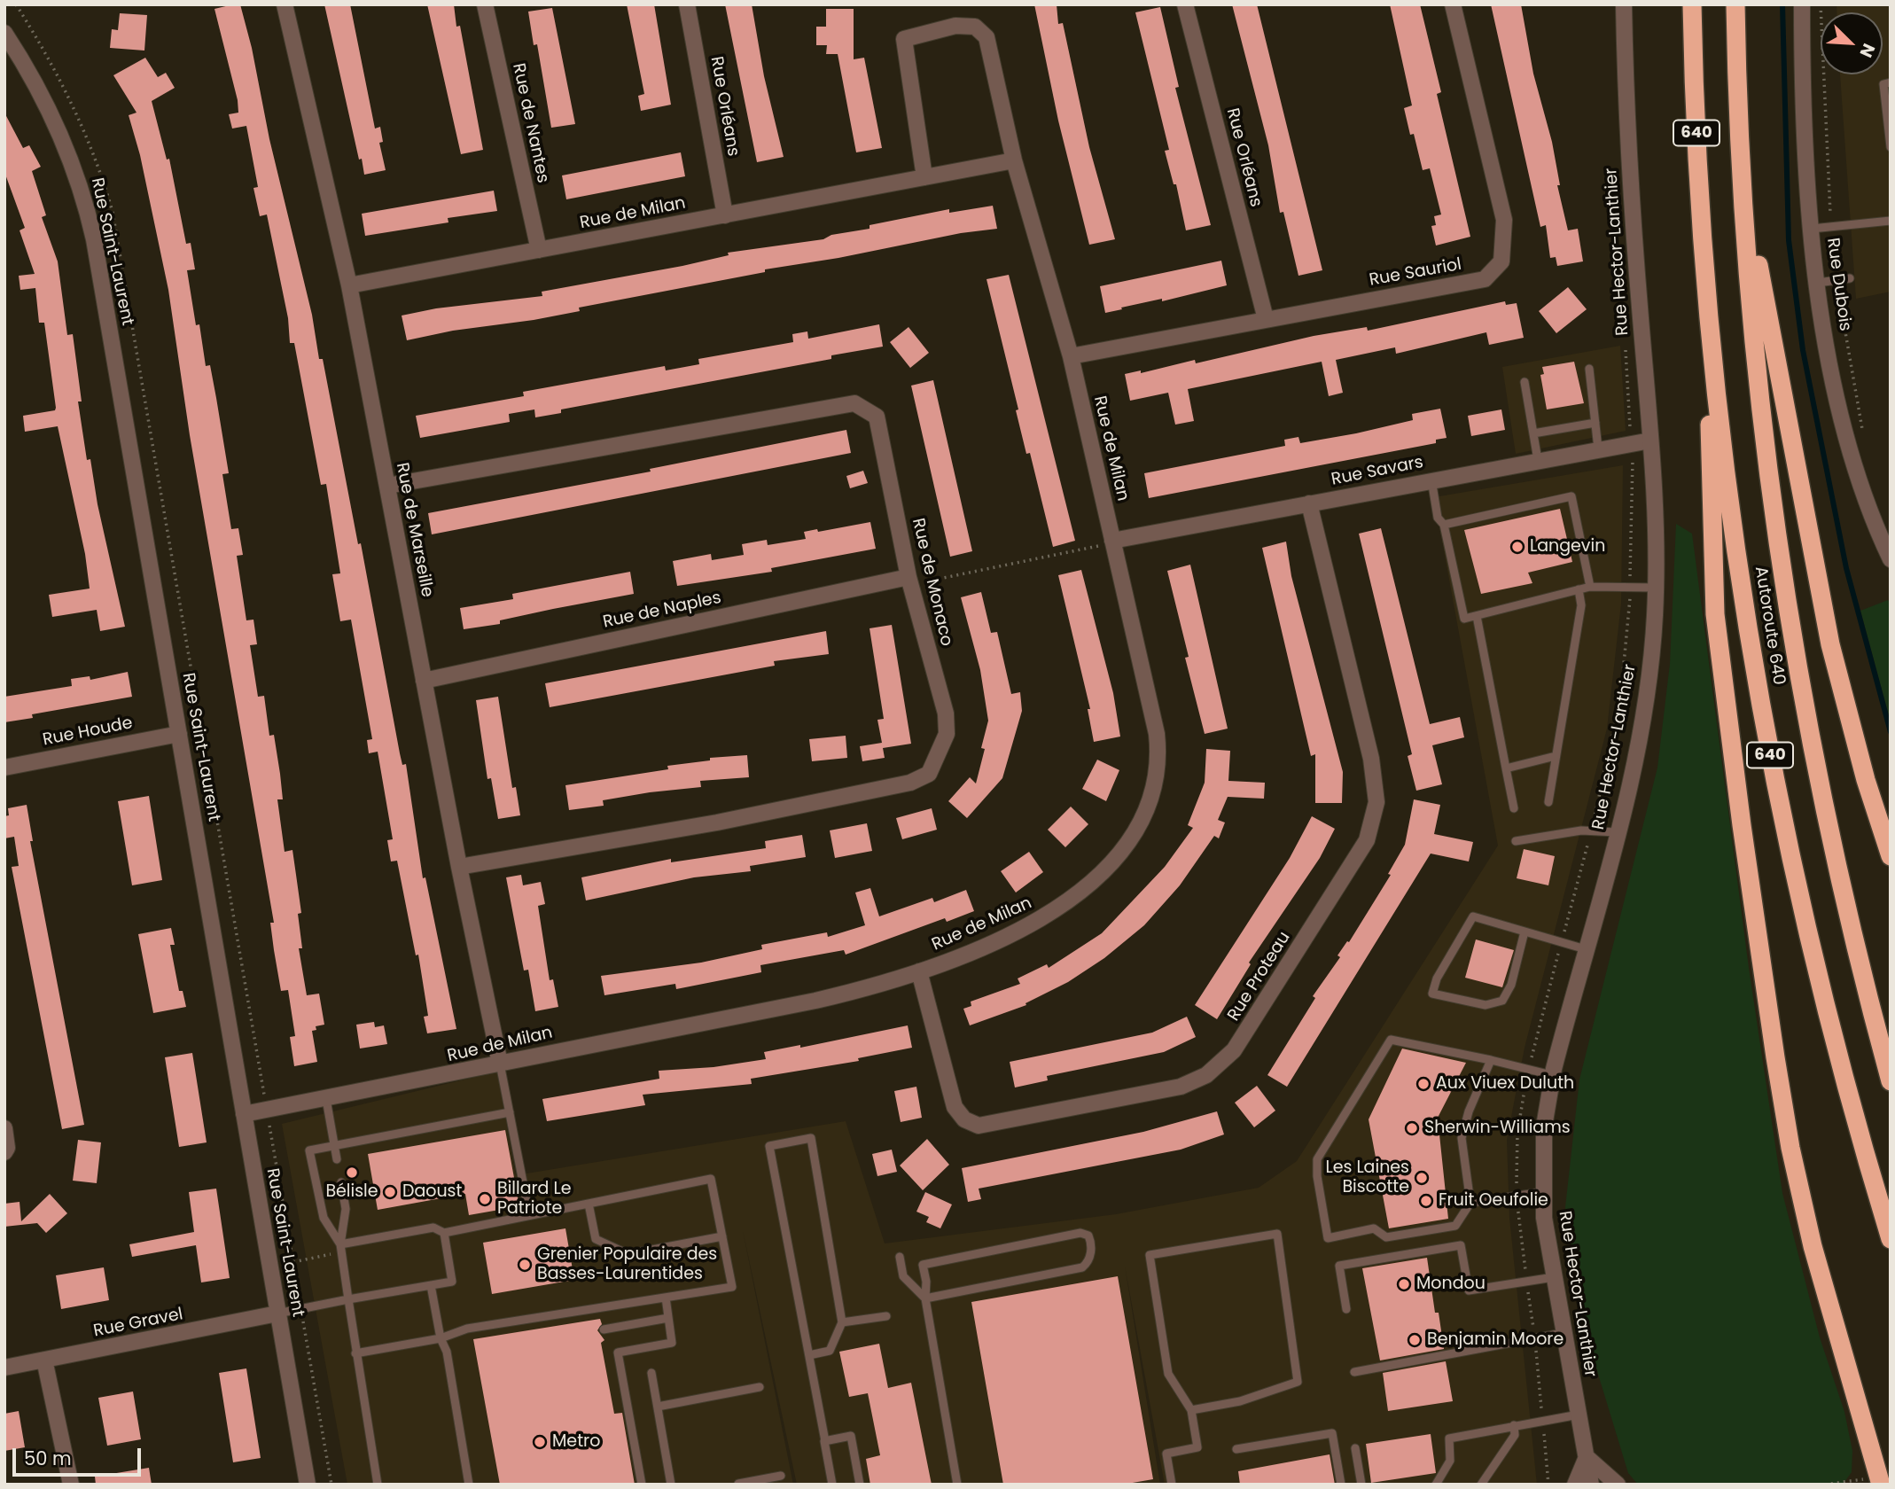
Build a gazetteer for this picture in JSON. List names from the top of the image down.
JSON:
{
  "streets": {
    "highway": ["640", "Autoroute 640"],
    "street": [
      "Rue Orléans",
      "Rue de Nantes",
      "Rue de Milan",
      "Rue Saint-Laurent",
      "Rue Hector-Lanthier",
      "Rue Sauriol",
      "Rue Dubois",
      "Rue Savars",
      "Rue de Marseille",
      "Rue de Monaco",
      "Rue de Naples",
      "Rue Houde",
      "Rue Proteau",
      "Rue Gravel"
    ]
  },
  "crossings": [
    ["Rue Orléans", "Rue de Milan"],
    ["Rue Orléans", "Rue Sauriol"],
    ["Rue de Nantes", "Rue de Milan"],
    ["Rue de Milan", "Rue Saint-Laurent"],
    ["Rue de Milan", "Rue Sauriol"],
    ["Rue de Milan", "Rue Savars"],
    ["Rue de Milan", "Rue de Marseille"],
    ["Rue de Milan", "Rue Proteau"],
    ["Rue Saint-Laurent", "Rue Houde"],
    ["Rue Saint-Laurent", "Rue Gravel"],
    ["Rue Hector-Lanthier", "Rue Savars"],
    ["Rue Savars", "Rue Proteau"],
    ["Rue de Marseille", "Rue de Monaco"],
    ["Rue de Marseille", "Rue de Naples"],
    ["Rue de Monaco", "Rue de Naples"]
  ],
  "places": [
    "Langevin",
    "Aux Viuex Duluth",
    "Sherwin-Williams",
    "Bélisle",
    "Les Laines Biscotte",
    "Daoust",
    "Billard Le Patriote",
    "Fruit Oeufolie",
    "Grenier Populaire des Basses-Laurentides",
    "Mondou",
    "Benjamin Moore",
    "Metro"
  ],
  "scale_bar": "50 m",
  "north": "bottom right"
}
